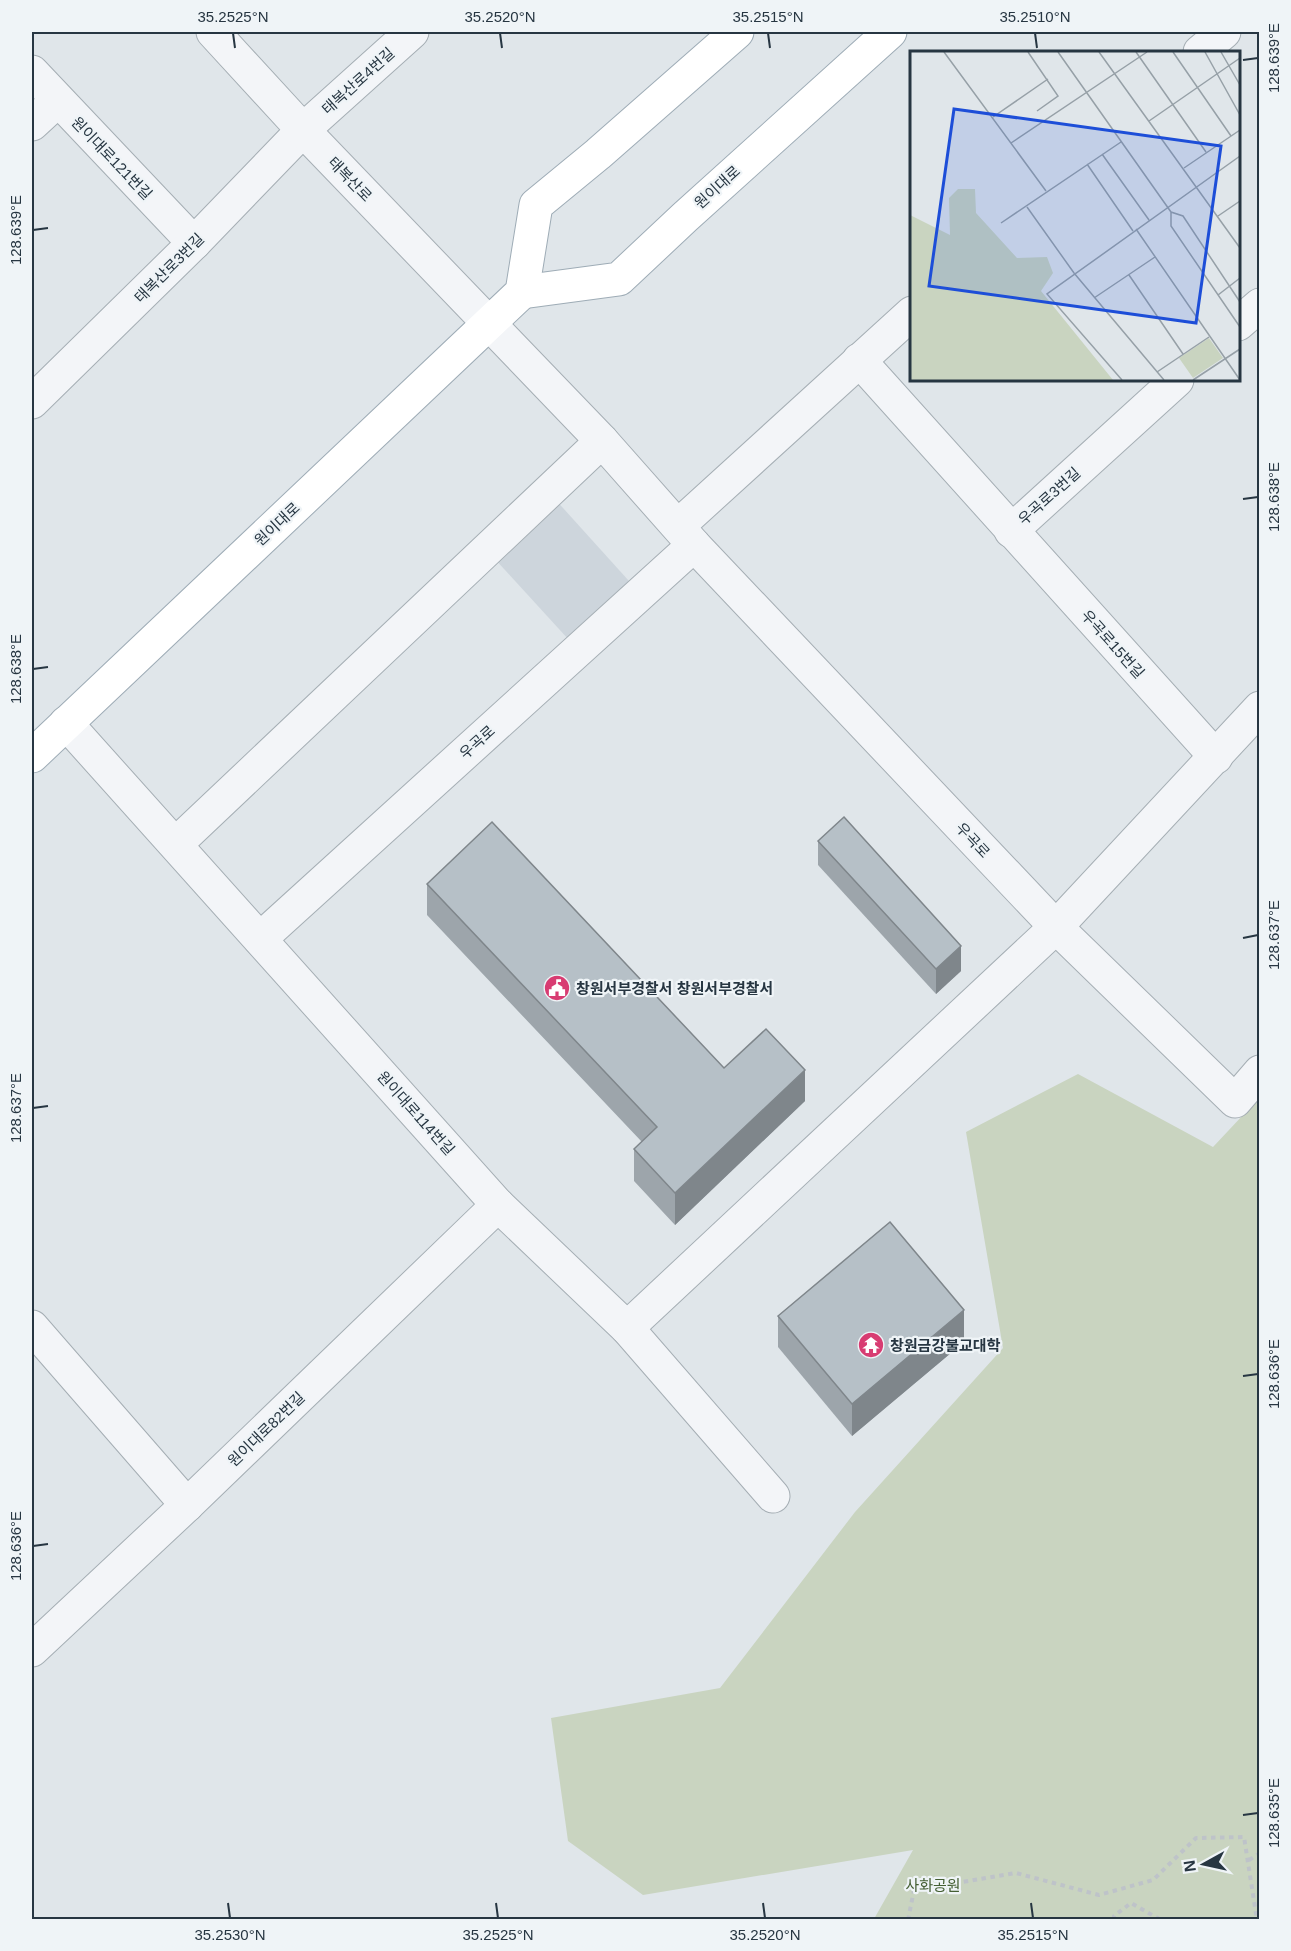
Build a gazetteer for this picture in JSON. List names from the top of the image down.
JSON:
{
  "streets": {
    "main road": ["원이대로"],
    "street": [
      "태복산로4번길",
      "원이대로121번길",
      "태복산로",
      "태복산로3번길",
      "우곡로3번길",
      "우곡로15번길",
      "우곡로",
      "원이대로114번길",
      "원이대로82번길"
    ]
  },
  "crossings": [
    ["태복산로4번길", "태복산로"],
    ["태복산로4번길", "태복산로3번길"],
    ["원이대로121번길", "태복산로3번길"],
    ["태복산로", "원이대로"],
    ["태복산로", "태복산로3번길"],
    ["태복산로", "우곡로"],
    ["원이대로", "우곡로"],
    ["원이대로", "원이대로114번길"],
    ["우곡로3번길", "우곡로15번길"],
    ["우곡로", "원이대로114번길"],
    ["원이대로114번길", "원이대로82번길"]
  ],
  "parks": ["사화공원"],
  "places": {
    "public building": ["창원서부경찰서 창원서부경찰서"],
    "temple": ["창원금강불교대학"]
  },
  "north": "left",
  "coordinates": [
    "35.2525°N",
    "35.2520°N",
    "35.2515°N",
    "35.2510°N",
    "128.639°E",
    "128.638°E",
    "128.637°E",
    "128.636°E",
    "128.635°E",
    "35.2530°N"
  ]
}
